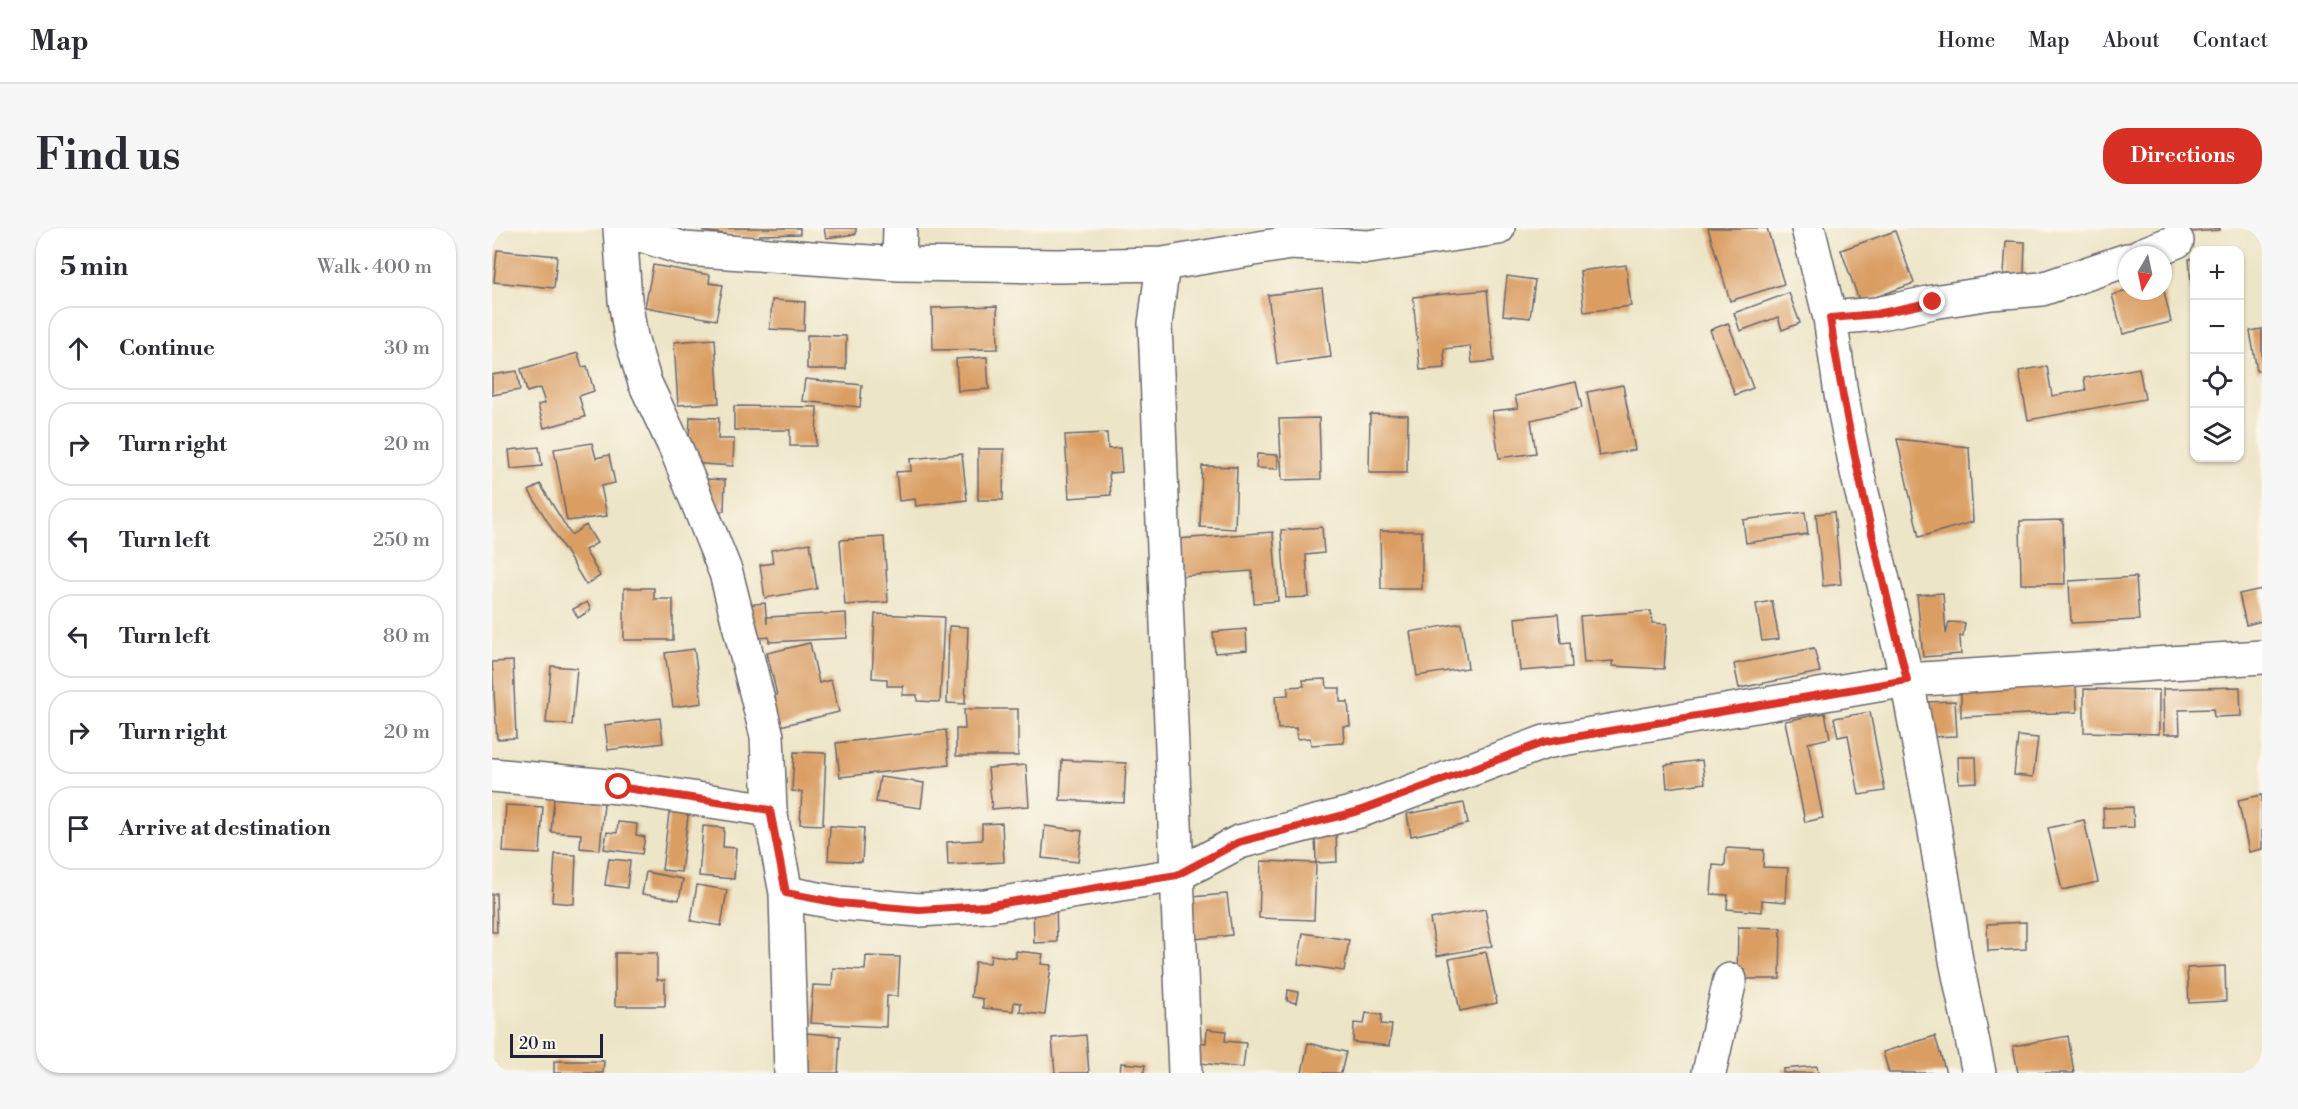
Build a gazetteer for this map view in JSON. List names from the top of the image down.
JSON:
{
  "scale_bar": "20 m",
  "north": "bottom",
  "page": {
    "header": "Map",
    "nav": [
      "Home",
      "Map",
      "About",
      "Contact"
    ],
    "buttons": "Directions",
    "title": "Find us",
    "heading": ["5 min", "Walk · 400 m"],
    "map_buttons": ["+", "−"],
    "list": [
      ["Continue", "30 m"],
      ["Turn right", "20 m"],
      ["Turn left", "250 m"],
      ["Turn left", "80 m"],
      ["Turn right", "20 m"],
      "Arrive at destination"
    ],
    "scale": "20 m"
  }
}
